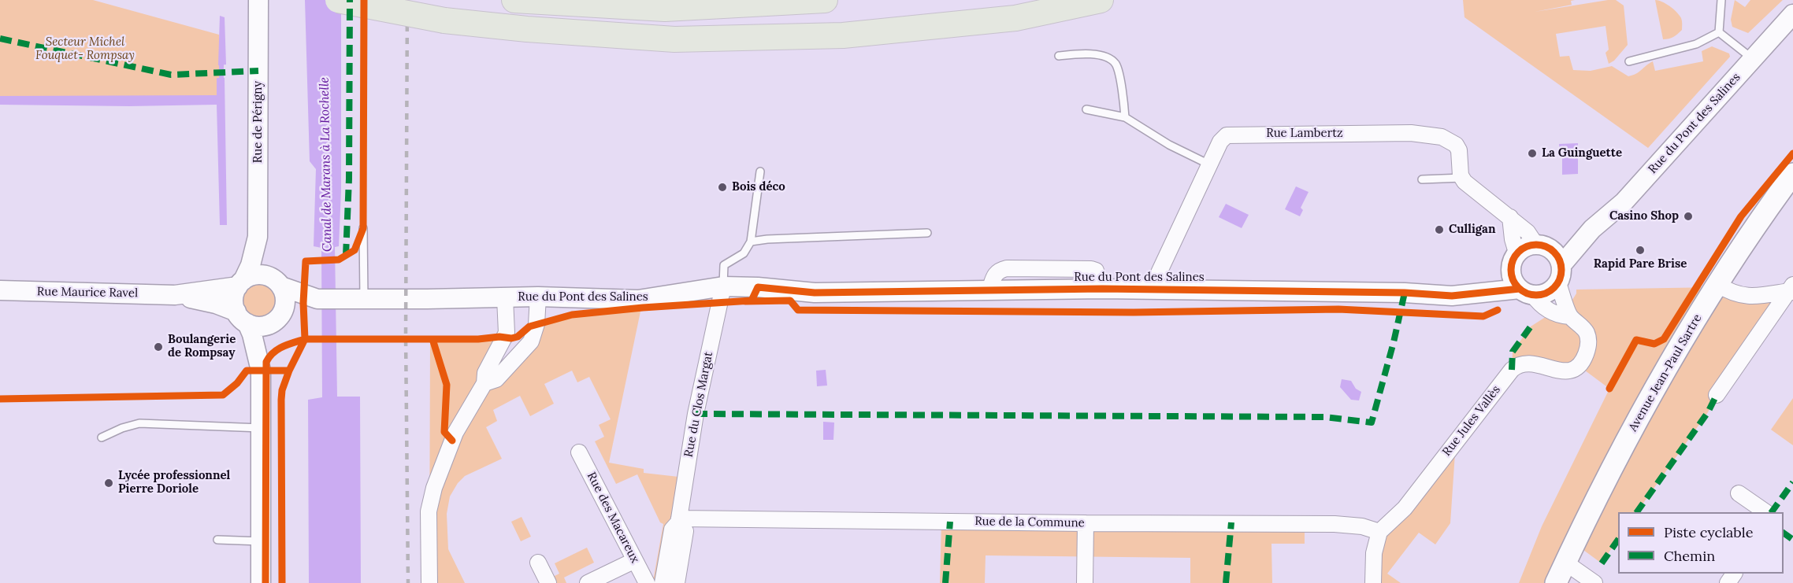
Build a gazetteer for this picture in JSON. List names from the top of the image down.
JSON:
{
  "streets": {
    "main road": ["Avenue Jean-Paul Sartre"],
    "street": [
      "Rue de Périgny",
      "Rue du Pont des Salines",
      "Rue Lambertz",
      "Rue Maurice Ravel",
      "Rue du Clos Margat",
      "Rue Jules Vallès",
      "Rue des Macareux",
      "Rue de la Commune"
    ]
  },
  "crossings": [
    ["Rue de Périgny", "Rue du Pont des Salines"],
    ["Rue de Périgny", "Rue Maurice Ravel"],
    ["Rue du Pont des Salines", "Rue Lambertz"],
    ["Rue du Pont des Salines", "Rue Maurice Ravel"],
    ["Rue du Pont des Salines", "Rue du Clos Margat"],
    ["Rue du Pont des Salines", "Rue Jules Vallès"],
    ["Rue du Clos Margat", "Rue de la Commune"],
    ["Rue Jules Vallès", "Rue de la Commune"]
  ],
  "water": ["Canal de Marans à La Rochelle"],
  "parks": ["Secteur Michel Fouquet- Rompsay"],
  "places": [
    "La Guinguette",
    "Bois déco",
    "Casino Shop",
    "Culligan",
    "Rapid Pare Brise",
    "Boulangerie de Rompsay",
    "Lycée professionnel Pierre Doriole"
  ],
  "legend": ["Piste cyclable", "Chemin"]
}
